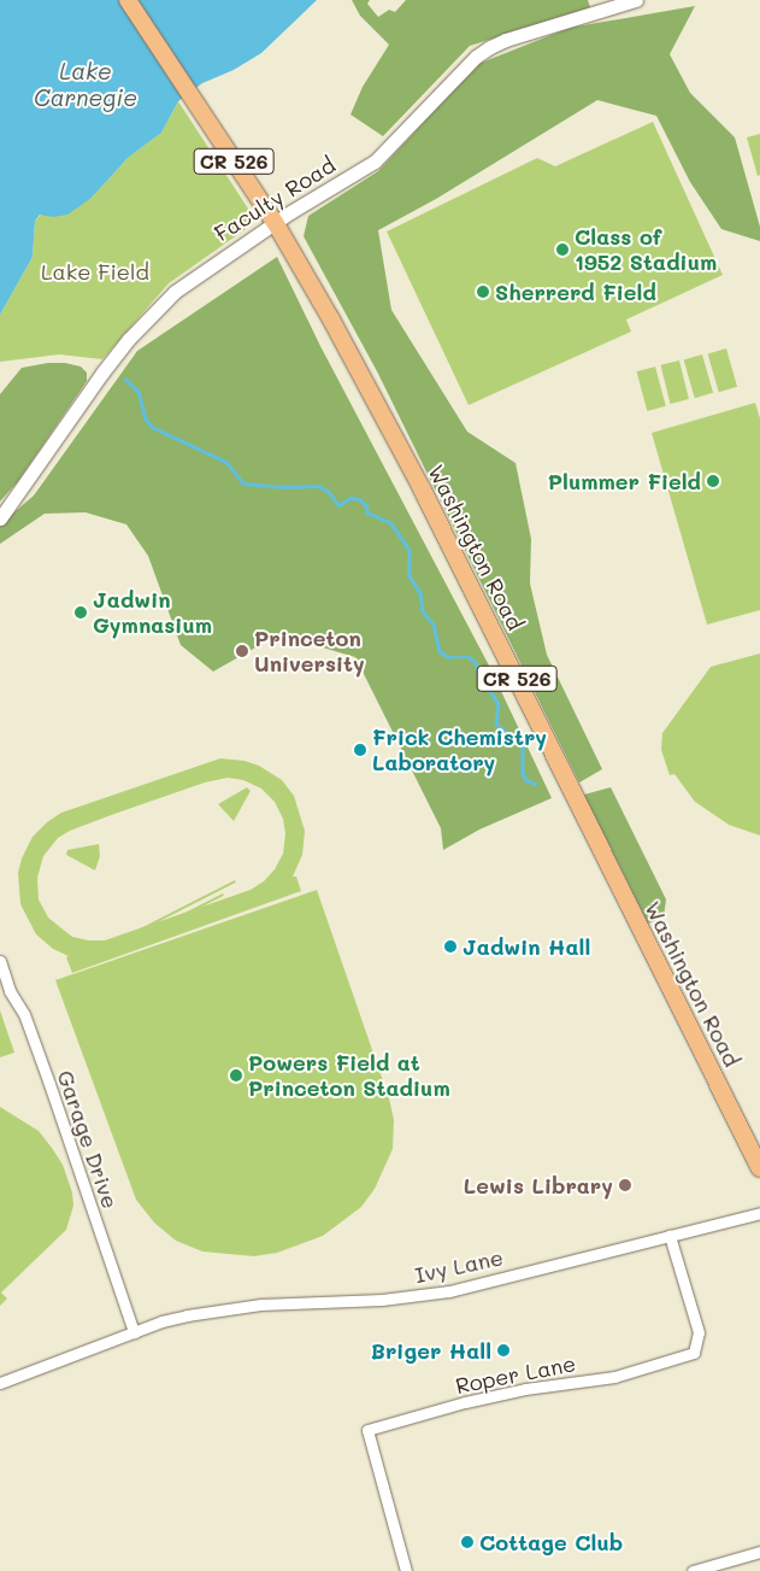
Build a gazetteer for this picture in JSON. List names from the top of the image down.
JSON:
{
  "streets": {
    "main road": ["CR 526", "Washington Road"],
    "street": [
      "Faculty Road",
      "Garage Drive",
      "Ivy Lane",
      "Roper Lane"
    ]
  },
  "crossings": [
    ["Faculty Road", "Washington Road"],
    ["Garage Drive", "Ivy Lane"],
    ["Ivy Lane", "Roper Lane"]
  ],
  "water": ["Lake Carnegie"],
  "parks": ["Lake Field"],
  "places": [
    "Class of 1952 Stadium",
    "Sherrerd Field",
    "Plummer Field",
    "Jadwin Gymnasium",
    "Princeton University",
    "Frick Chemistry Laboratory",
    "Jadwin Hall",
    "Powers Field at Princeton Stadium",
    "Lewis Library",
    "Briger Hall",
    "Cottage Club"
  ]
}
